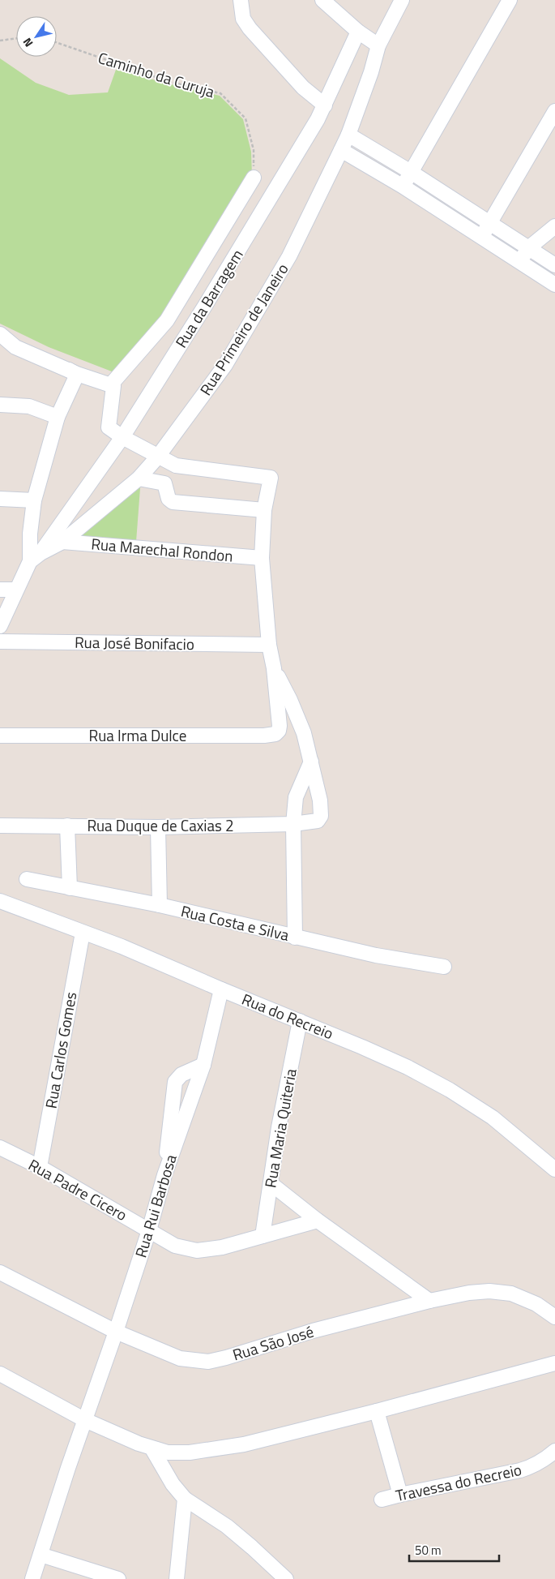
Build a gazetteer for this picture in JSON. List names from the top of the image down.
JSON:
{
  "streets": {
    "street": [
      "Rua da Barragem",
      "Rua Primeiro de Janeiro",
      "Rua Marechal Rondon",
      "Rua José Bonifacio",
      "Rua Irma Dulce",
      "Rua Duque de Caxias 2",
      "Rua Costa e Silva",
      "Rua do Recreio",
      "Rua Carlos Gomes",
      "Rua Maria Quiteria",
      "Rua Padre Cicero",
      "Rua Rui Barbosa",
      "Rua São José",
      "Travessa do Recreio"
    ],
    "path": ["Caminho da Curuja"]
  },
  "crossings": [
    ["Caminho da Curuja", "Rua da Barragem"],
    ["Rua da Barragem", "Rua Primeiro de Janeiro"],
    ["Rua Primeiro de Janeiro", "Rua Marechal Rondon"],
    ["Rua do Recreio", "Rua Carlos Gomes"],
    ["Rua do Recreio", "Rua Maria Quiteria"],
    ["Rua do Recreio", "Rua Rui Barbosa"],
    ["Rua Carlos Gomes", "Rua Padre Cicero"],
    ["Rua Maria Quiteria", "Rua Padre Cicero"],
    ["Rua Padre Cicero", "Rua Rui Barbosa"],
    ["Rua Rui Barbosa", "Rua São José"]
  ],
  "scale_bar": "50 m",
  "north": "bottom left"
}
